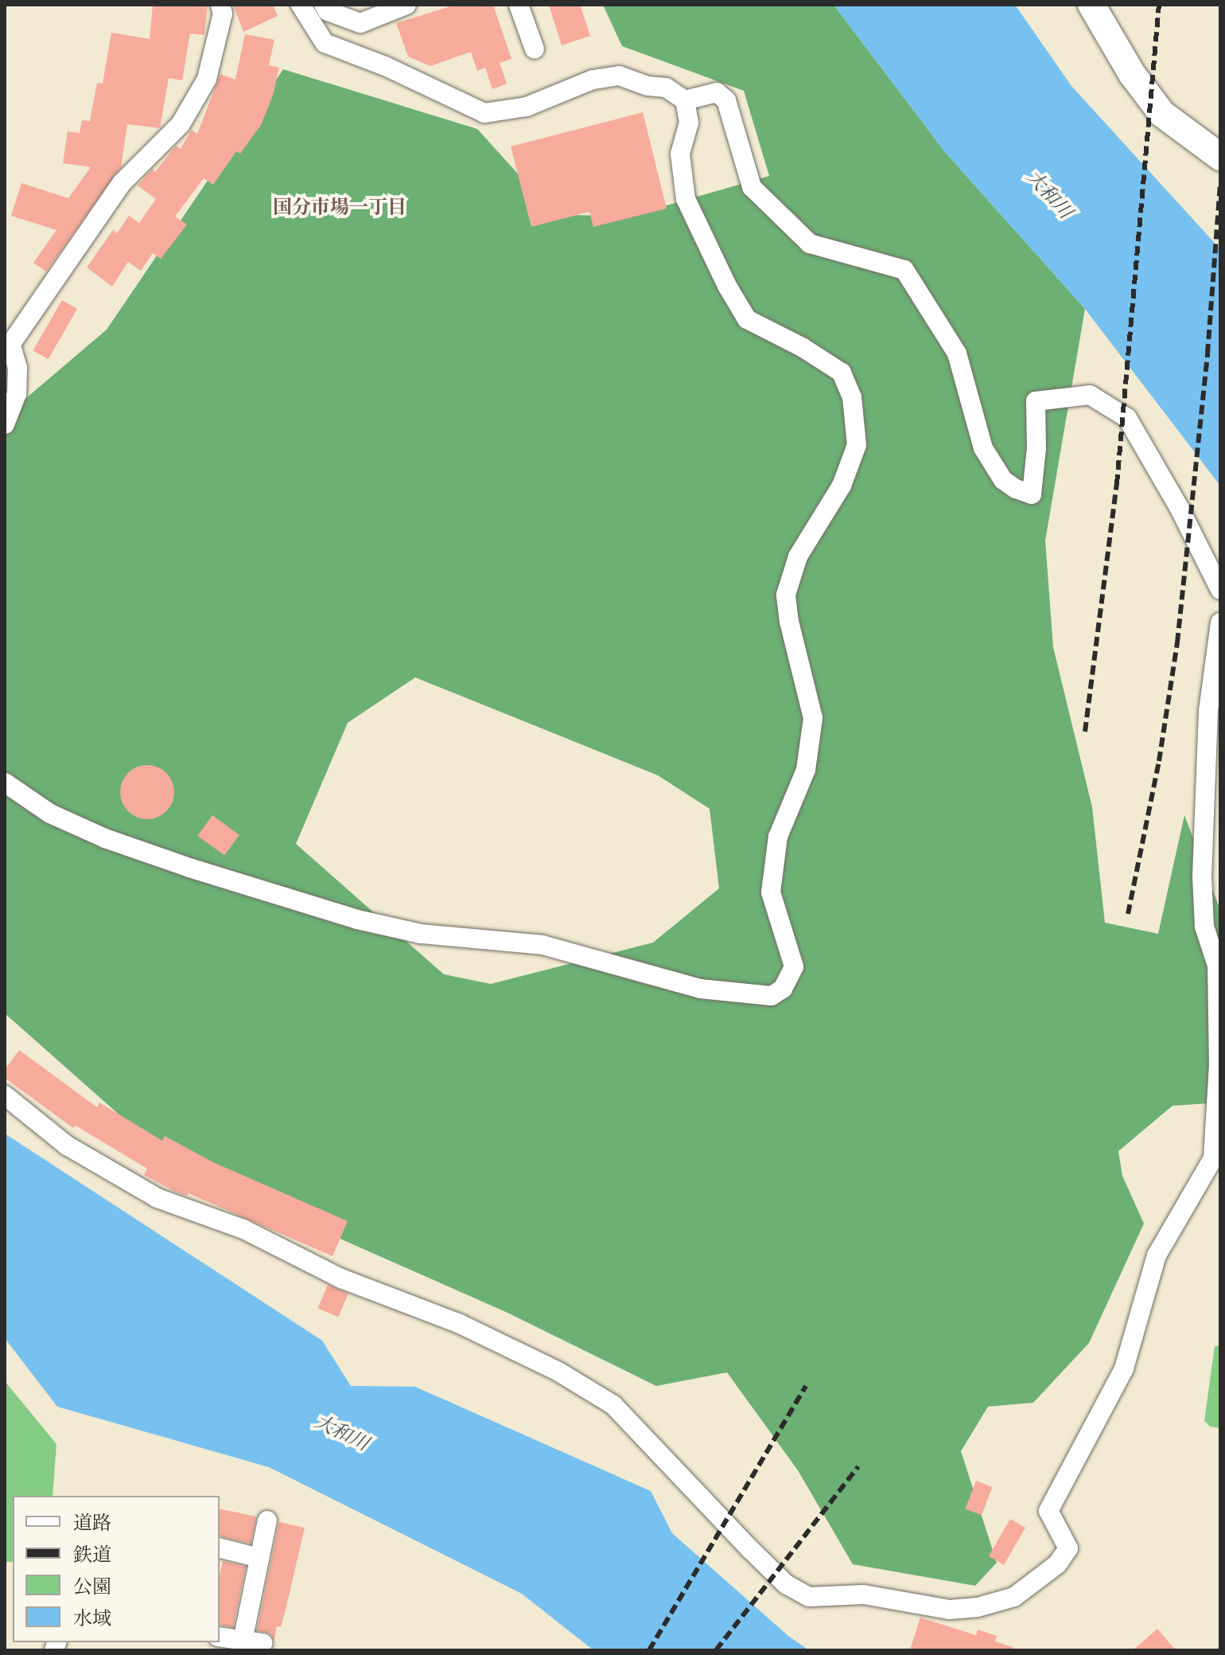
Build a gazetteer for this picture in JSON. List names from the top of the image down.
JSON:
{
  "districts": ["国分市場一丁目"],
  "water": ["大和川"],
  "legend": [
    "道路",
    "鉄道",
    "公園",
    "水域"
  ]
}
